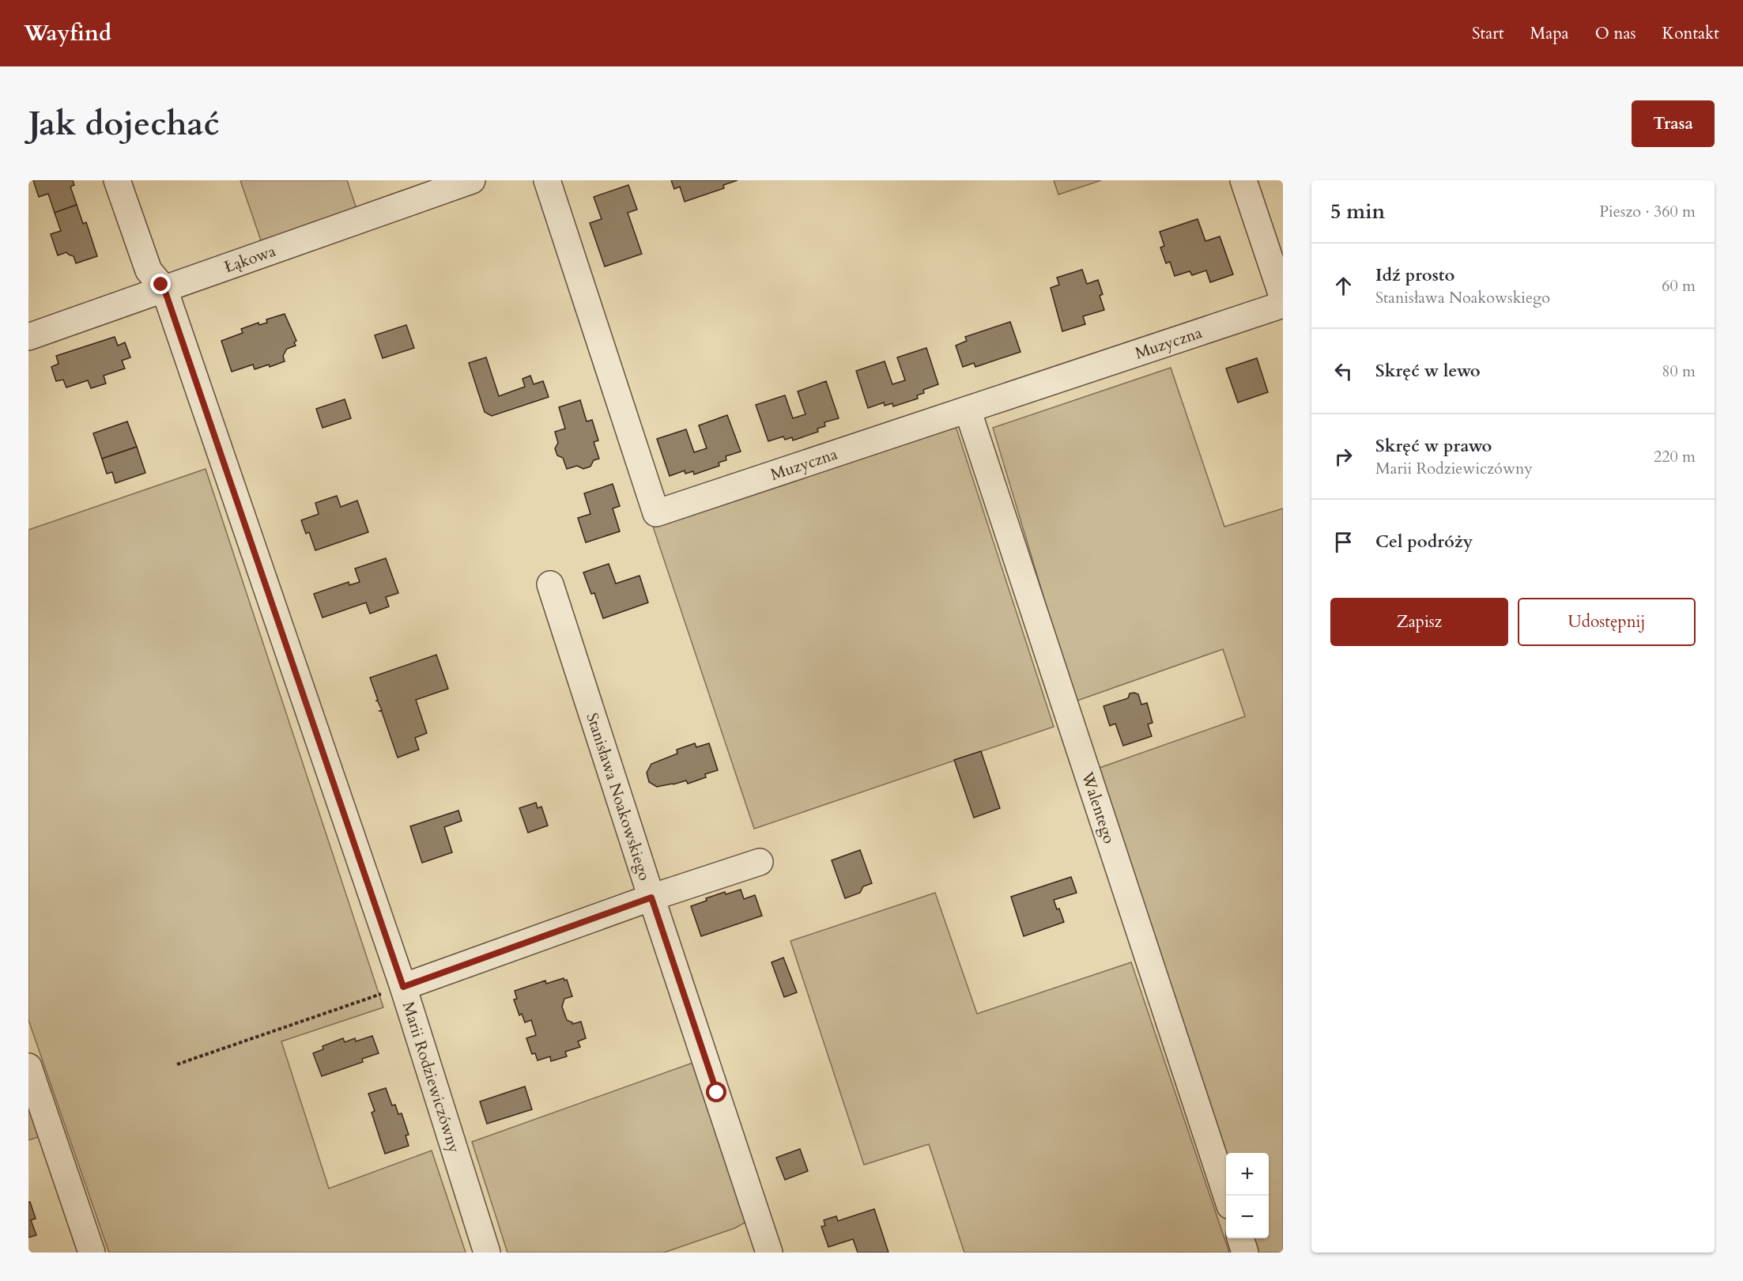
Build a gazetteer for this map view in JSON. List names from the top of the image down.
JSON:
{
  "streets": {
    "street": [
      "Łąkowa",
      "Muzyczna",
      "Stanisława Noakowskiego",
      "Walentego",
      "Marii Rodziewiczówny"
    ]
  },
  "crossings": [
    ["Łąkowa", "Marii Rodziewiczówny"],
    ["Muzyczna", "Walentego"]
  ],
  "page": {
    "header": "Wayfind",
    "nav": [
      "Start",
      "Mapa",
      "O nas",
      "Kontakt"
    ],
    "buttons": [
      "Trasa",
      ["Zapisz", "Udostępnij"]
    ],
    "title": "Jak dojechać",
    "heading": ["5 min", "Pieszo · 360 m"],
    "list": [
      ["Idź prosto", "Stanisława Noakowskiego", "60 m"],
      ["Skręć w lewo", "80 m"],
      ["Skręć w prawo", "Marii Rodziewiczówny", "220 m"],
      "Cel podróży"
    ],
    "map_buttons": ["+", "−"]
  }
}
